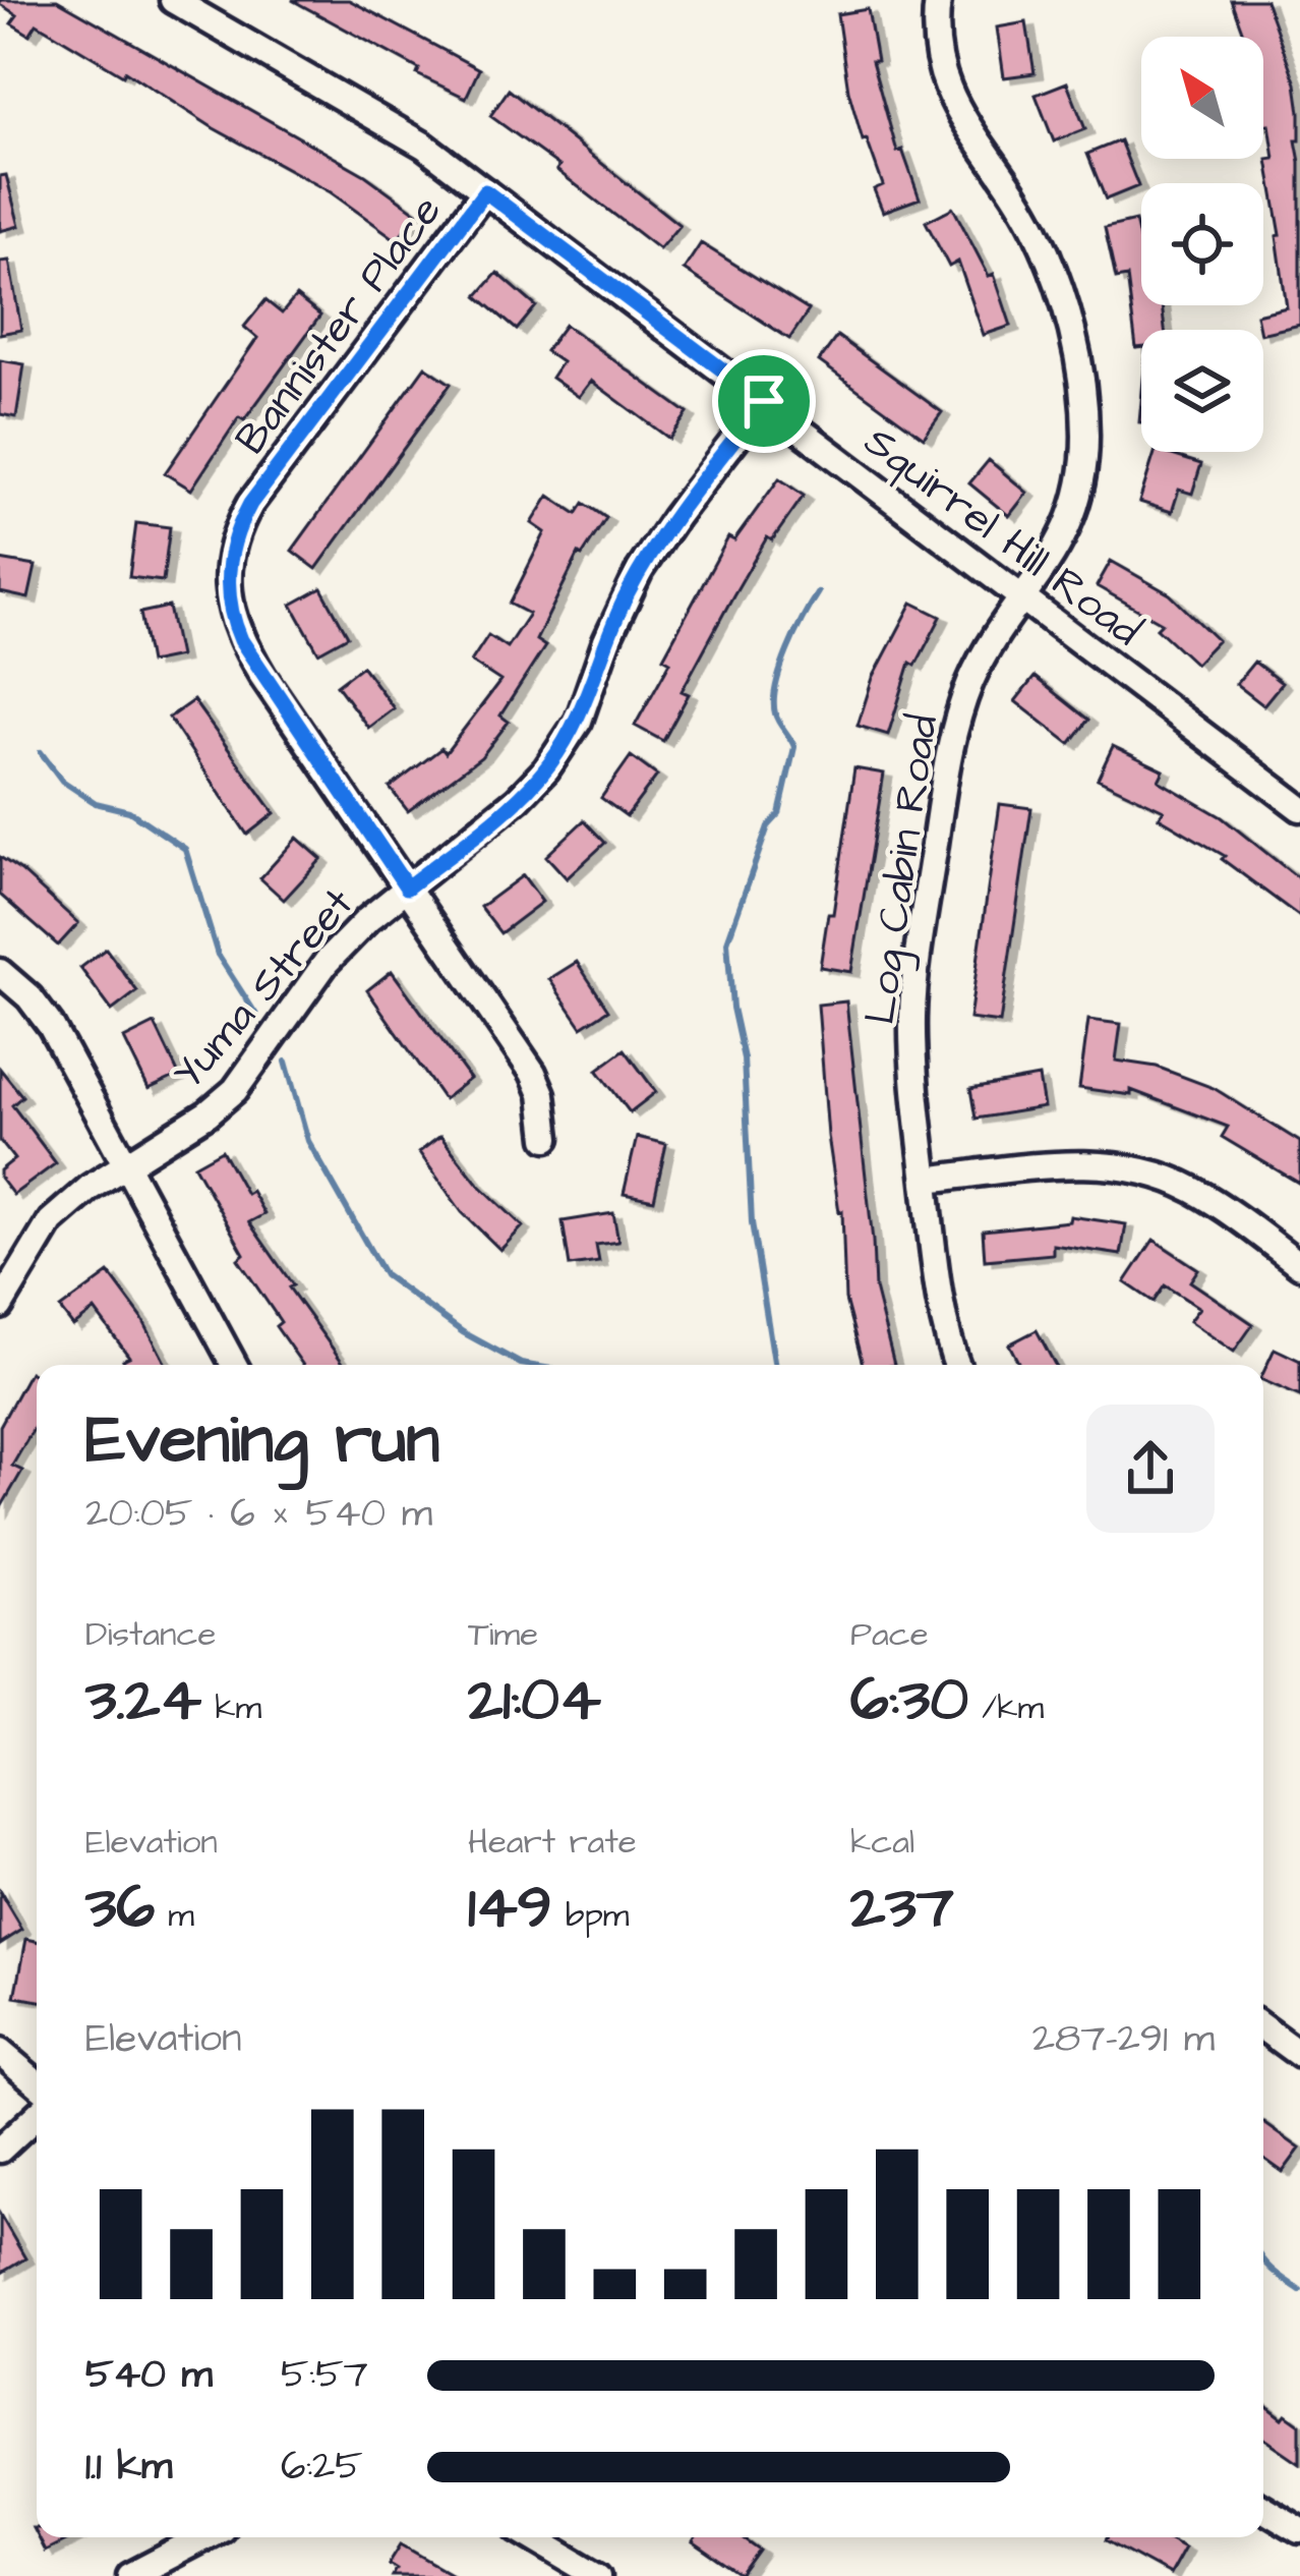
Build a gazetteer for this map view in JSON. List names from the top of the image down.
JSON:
{
  "streets": {
    "street": [
      "Bannister Place",
      "Squirrel Hill Road",
      "Log Cabin Road",
      "Yuma Street"
    ]
  },
  "crossings": [
    ["Bannister Place", "Squirrel Hill Road"],
    ["Bannister Place", "Yuma Street"],
    ["Squirrel Hill Road", "Log Cabin Road"],
    ["Squirrel Hill Road", "Yuma Street"]
  ],
  "north": "top left",
  "page": {
    "heading": ["Evening run", "20:05 · 6 × 540 m"],
    "stats": [
      ["Distance", "3.24 km"],
      ["Time", "21:04"],
      ["Pace", "6:30 /km"],
      ["Elevation", "36 m"],
      ["Heart rate", "149 bpm"],
      ["kcal", "237"]
    ],
    "chart": ["Elevation", "287–291 m"],
    "list": [
      {
        "name": "540 m",
        "note": "5:57"
      },
      {
        "name": "1.1 km",
        "note": "6:25"
      }
    ]
  }
}
